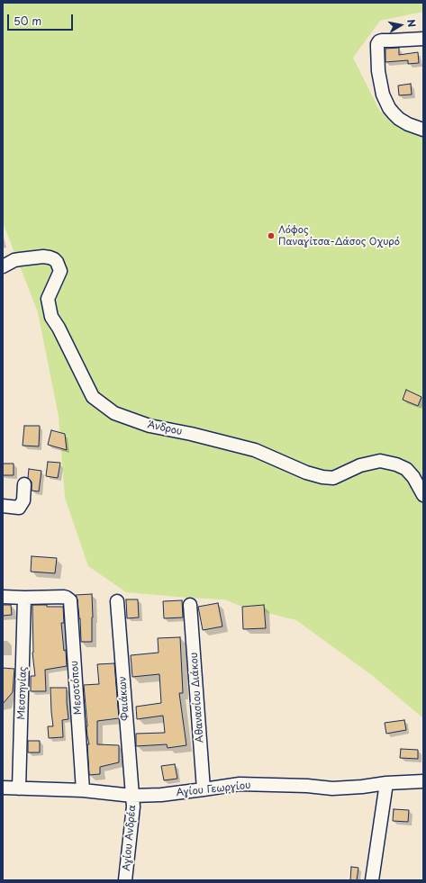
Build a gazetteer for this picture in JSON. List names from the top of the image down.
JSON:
{
  "streets": {
    "street": [
      "Άνδρου",
      "Μεσοτόπου",
      "Μεσσηνίας",
      "Αθανασίου Διάκου",
      "Φαιάκων",
      "Αγίου Γεωργίου",
      "Αγίου Ανδρέα"
    ]
  },
  "crossings": [
    ["Μεσοτόπου", "Μεσσηνίας"],
    ["Μεσοτόπου", "Αγίου Γεωργίου"],
    ["Μεσσηνίας", "Αγίου Γεωργίου"],
    ["Αθανασίου Διάκου", "Αγίου Γεωργίου"],
    ["Φαιάκων", "Αγίου Γεωργίου"],
    ["Φαιάκων", "Αγίου Ανδρέα"],
    ["Αγίου Γεωργίου", "Αγίου Ανδρέα"]
  ],
  "places": ["Λόφος Παναγίτσα-Δάσος Οχυρό"],
  "scale_bar": "50 m",
  "north": "right"
}
